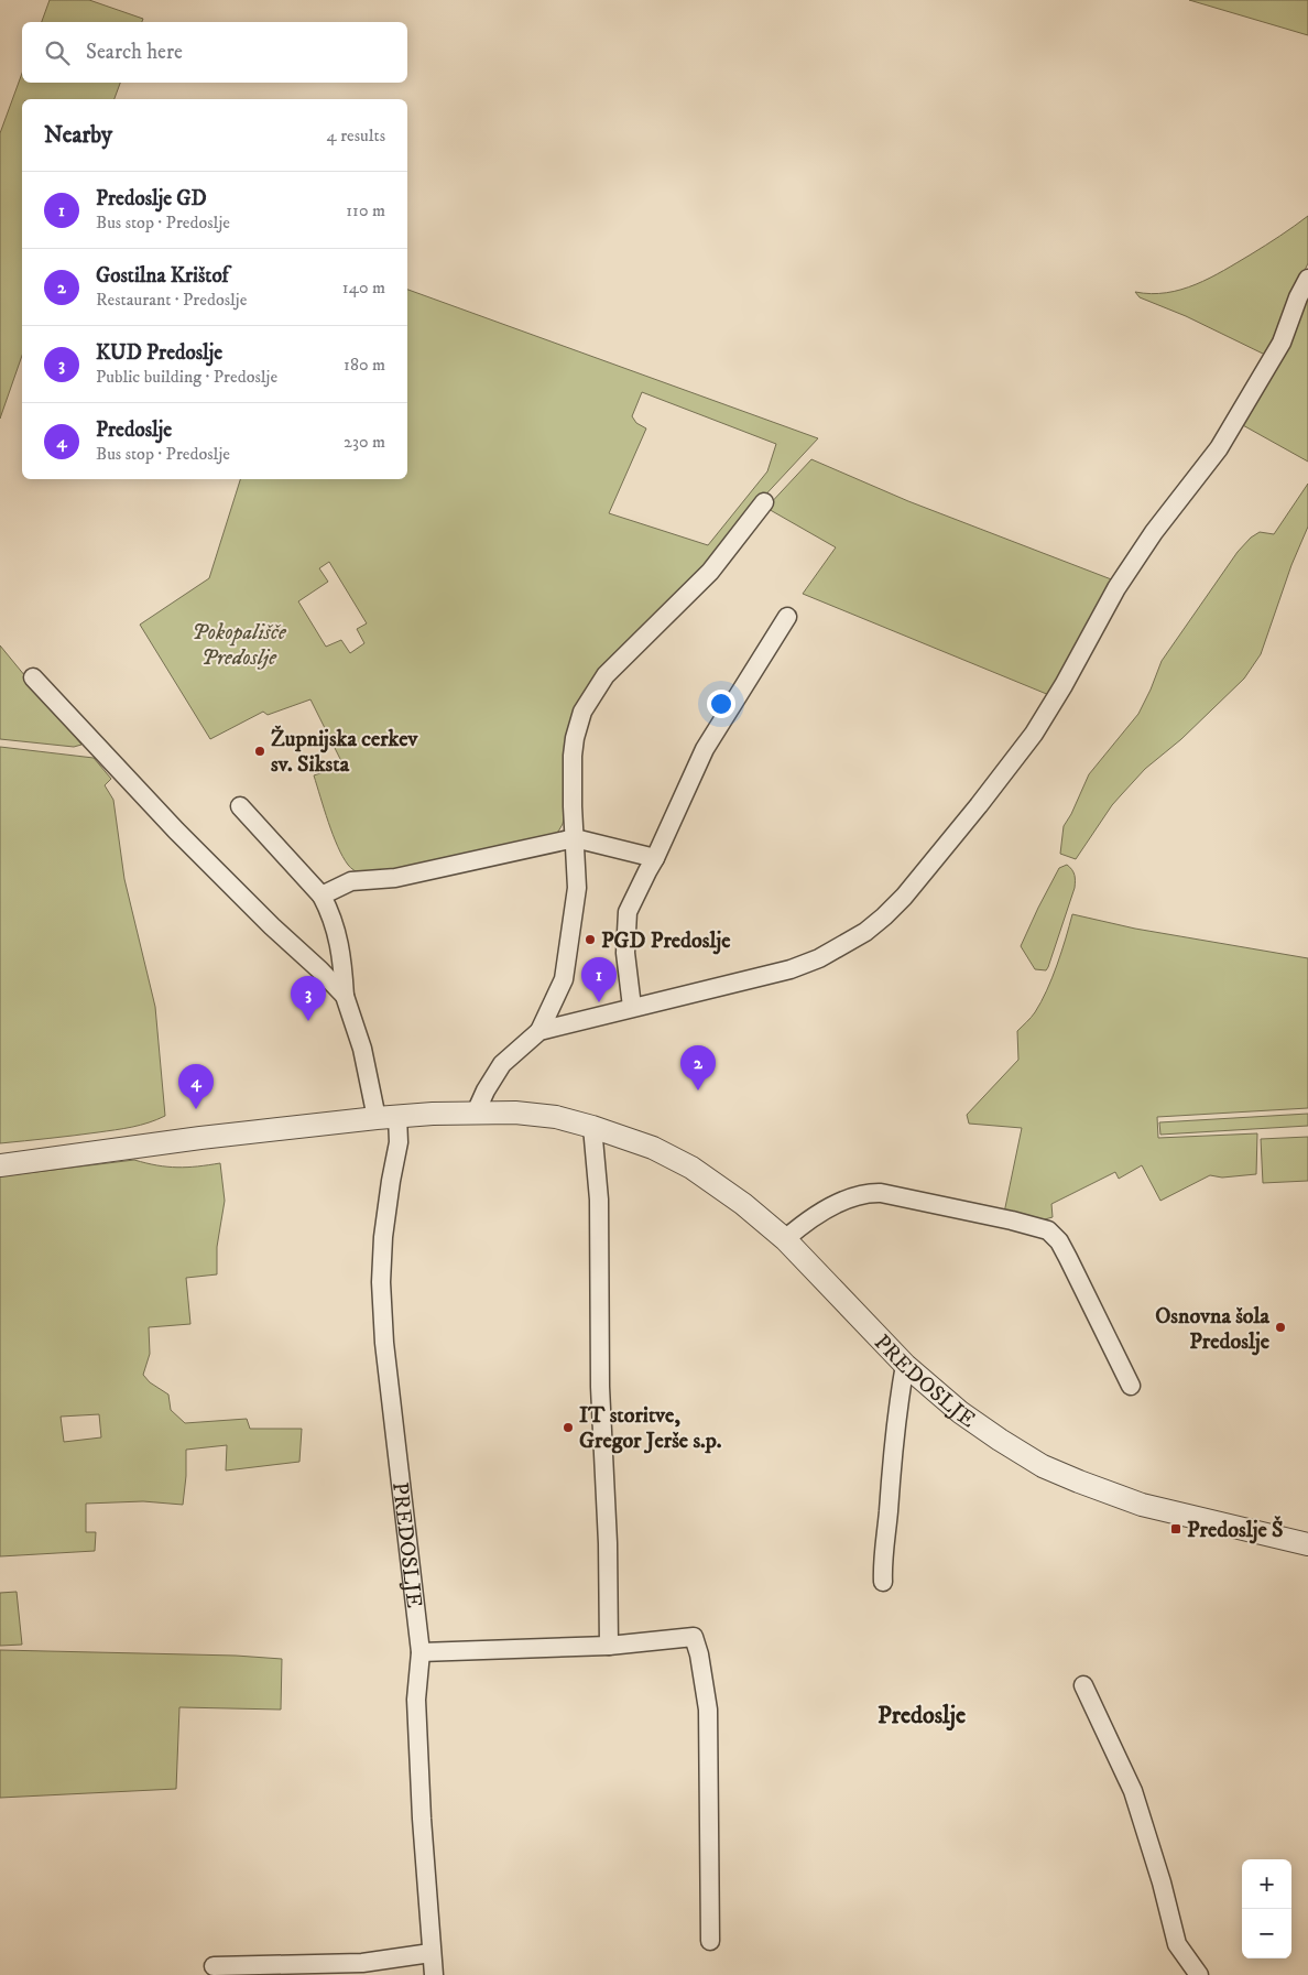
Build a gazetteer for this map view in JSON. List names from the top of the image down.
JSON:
{
  "streets": {
    "street": ["PREDOSLJE"]
  },
  "districts": ["Predoslje"],
  "parks": ["Pokopališče Predoslje"],
  "places": {
    "other": [
      "Župnijska cerkev sv. Siksta",
      "PGD Predoslje",
      "Osnovna šola Predoslje",
      "IT storitve, Gregor Jerše s.p."
    ],
    "transit": ["Predoslje Š"]
  },
  "page": {
    "search": "Search here",
    "heading": ["Nearby", "4 results"],
    "list": [
      {
        "mark": "1",
        "name": "Predoslje GD",
        "note": "Bus stop · Predoslje",
        "value": "110 m"
      },
      {
        "mark": "2",
        "name": "Gostilna Krištof",
        "note": "Restaurant · Predoslje",
        "value": "140 m"
      },
      {
        "mark": "3",
        "name": "KUD Predoslje",
        "note": "Public building · Predoslje",
        "value": "180 m"
      },
      {
        "mark": "4",
        "name": "Predoslje",
        "note": "Bus stop · Predoslje",
        "value": "230 m"
      }
    ],
    "pins": [
      "1",
      "3",
      "2",
      "4"
    ],
    "map_buttons": ["+", "−"]
  }
}
